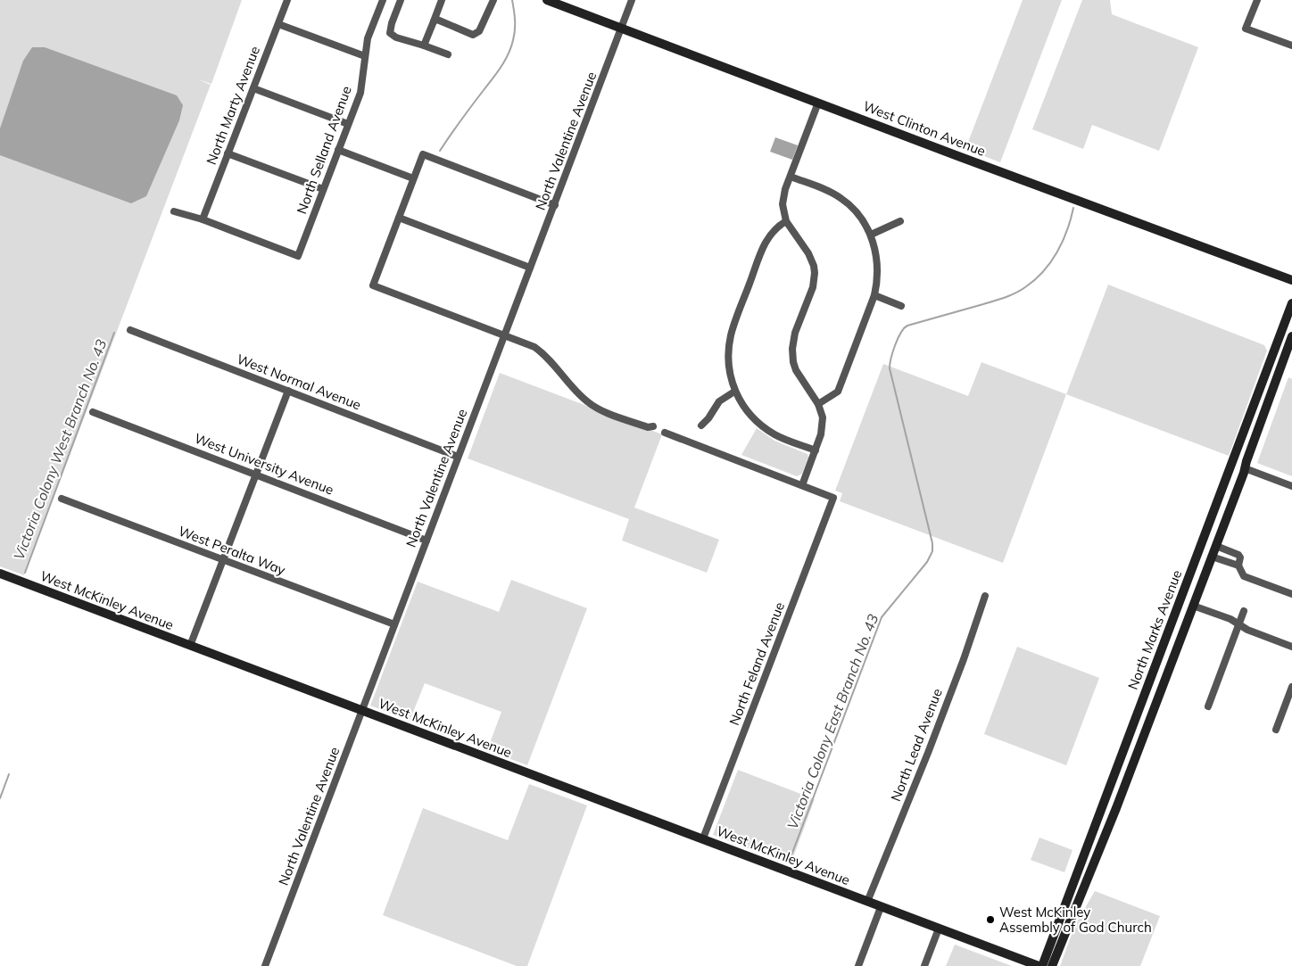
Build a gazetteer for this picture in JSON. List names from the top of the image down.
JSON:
{
  "streets": {
    "main road": ["West Clinton Avenue", "West McKinley Avenue", "North Marks Avenue"],
    "street": [
      "North Marty Avenue",
      "North Valentine Avenue",
      "North Selland Avenue",
      "West Normal Avenue",
      "West University Avenue",
      "West Peralta Way",
      "North Feland Avenue",
      "North Lead Avenue"
    ]
  },
  "crossings": [
    ["North Marty Avenue", "North Selland Avenue"],
    ["West Clinton Avenue", "North Valentine Avenue"],
    ["North Valentine Avenue", "West Normal Avenue"],
    ["North Valentine Avenue", "West University Avenue"],
    ["North Valentine Avenue", "West Peralta Way"],
    ["North Valentine Avenue", "West McKinley Avenue"],
    ["West McKinley Avenue", "North Feland Avenue"],
    ["West McKinley Avenue", "North Lead Avenue"]
  ],
  "water": ["Victoria Colony West Branch No. 43", "Victoria Colony East Branch No. 43"],
  "places": ["West McKinley Assembly of God Church"]
}
